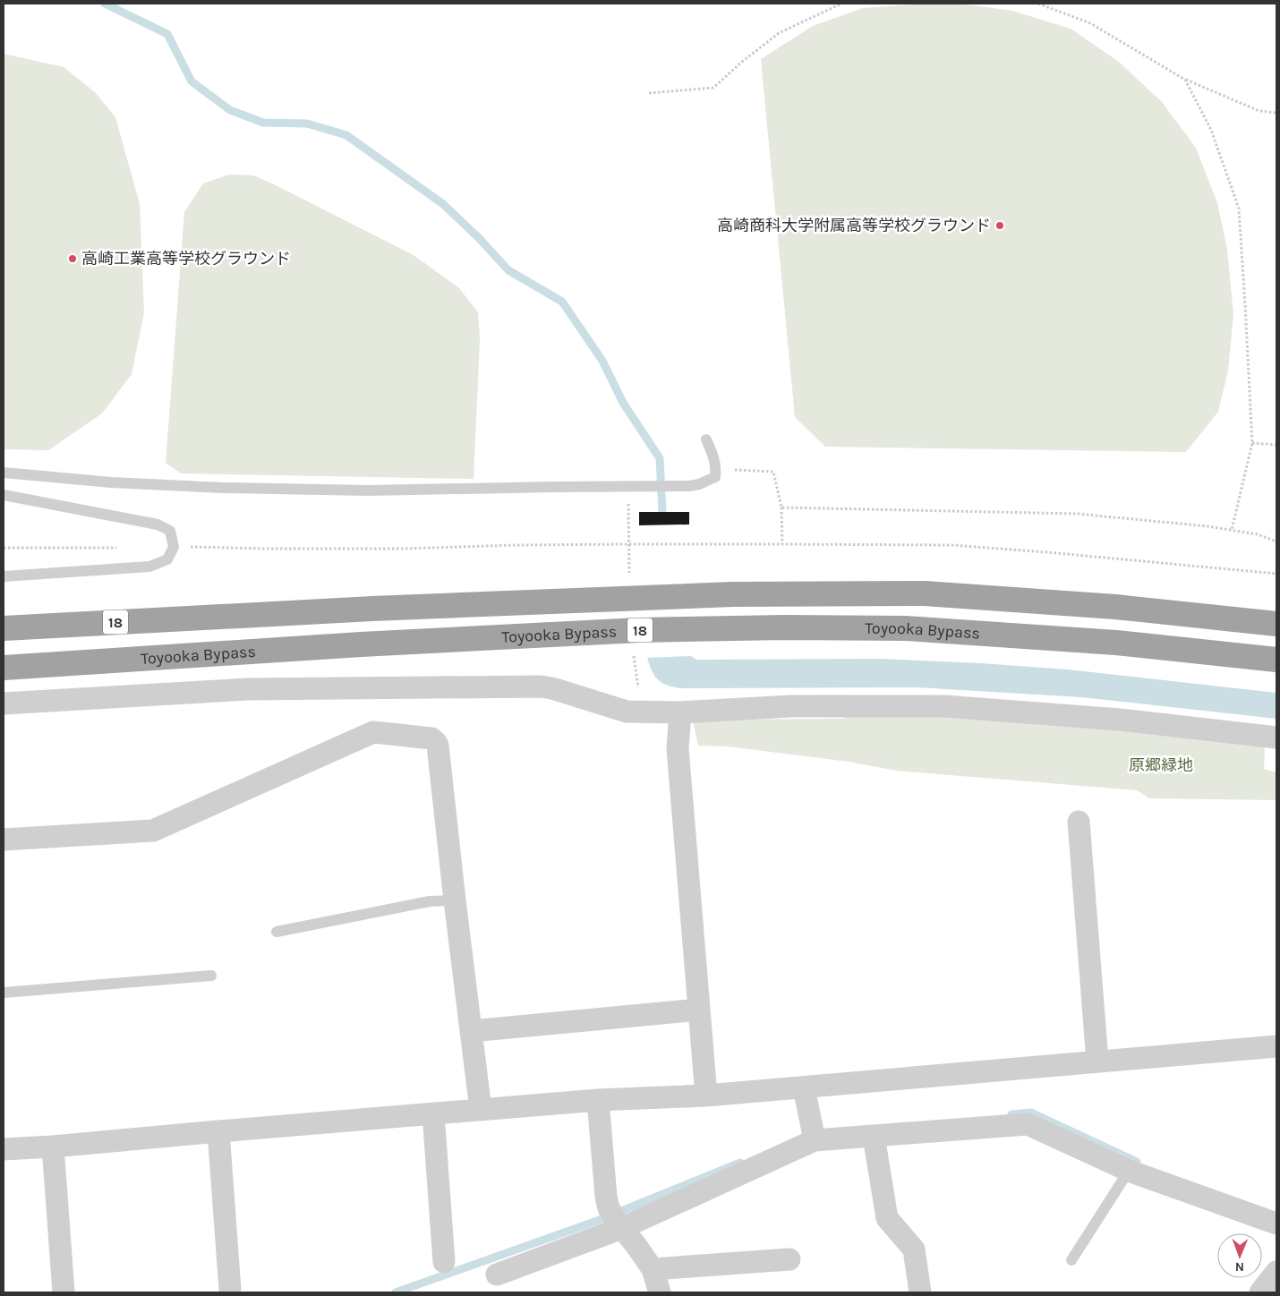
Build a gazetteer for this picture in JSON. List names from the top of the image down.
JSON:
{
  "streets": {
    "highway": ["18", "Toyooka Bypass"]
  },
  "parks": ["原郷緑地"],
  "places": ["高崎商科大学附属高等学校グラウンド", "高崎工業高等学校グラウンド"],
  "north": "bottom"
}
